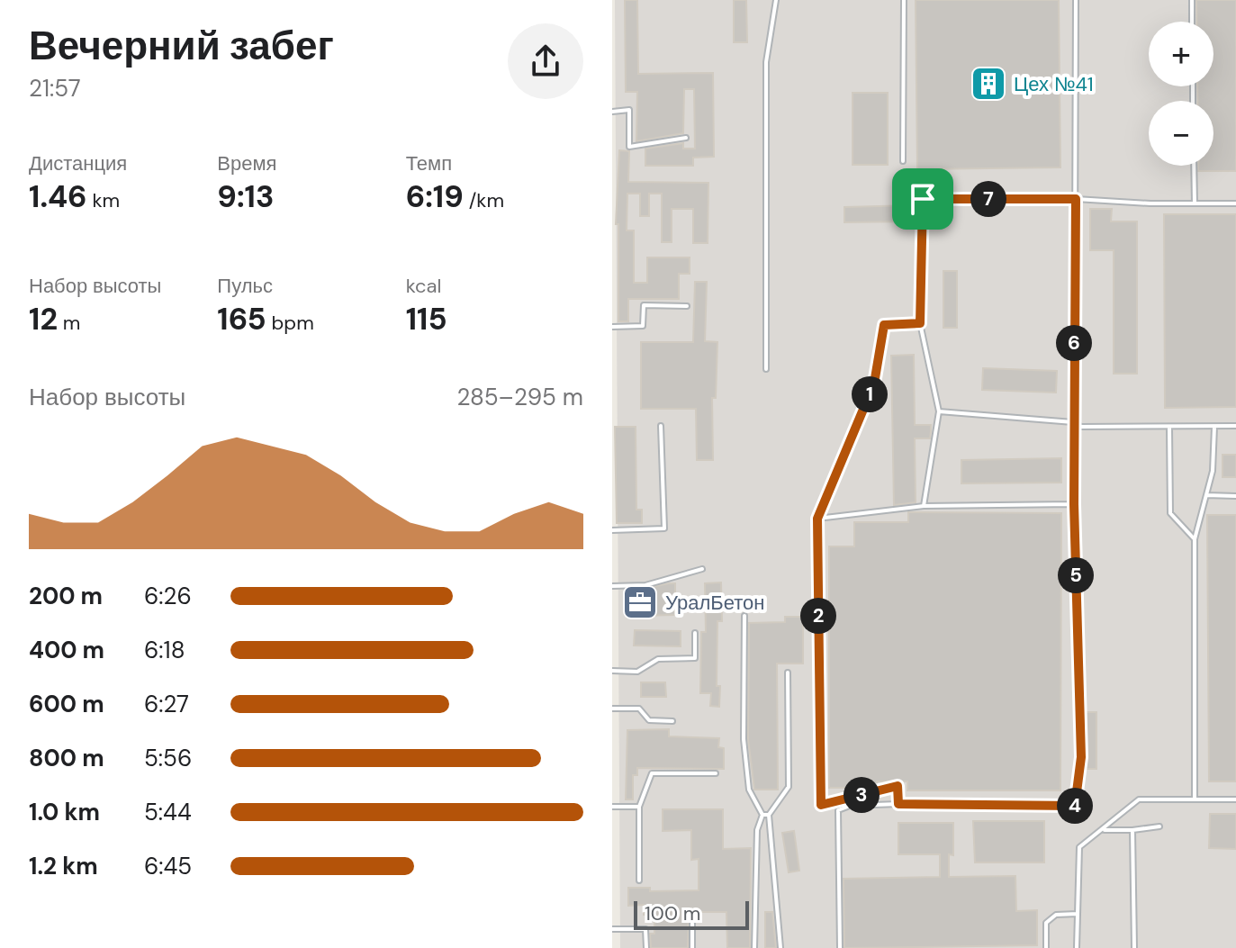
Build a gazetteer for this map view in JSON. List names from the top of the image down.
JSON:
{
  "places": {
    "building": ["Цех №41"],
    "office": ["УралБетон"]
  },
  "scale_bar": "100 m",
  "page": {
    "heading": ["Вечерний забег", "21:57"],
    "map_buttons": ["+", "−"],
    "stats": [
      ["Дистанция", "1.46 km"],
      ["Время", "9:13"],
      ["Темп", "6:19 /km"],
      ["Набор высоты", "12 m"],
      ["Пульс", "165 bpm"],
      ["kcal", "115"]
    ],
    "pins": [
      "7",
      "6",
      "1",
      "5",
      "2",
      "3",
      "4"
    ],
    "chart": ["Набор высоты", "285–295 m"],
    "list": [
      {
        "name": "200 m",
        "note": "6:26"
      },
      {
        "name": "400 m",
        "note": "6:18"
      },
      {
        "name": "600 m",
        "note": "6:27"
      },
      {
        "name": "800 m",
        "note": "5:56"
      },
      {
        "name": "1.0 km",
        "note": "5:44"
      },
      {
        "name": "1.2 km",
        "note": "6:45"
      }
    ],
    "scale": "100 m"
  }
}
